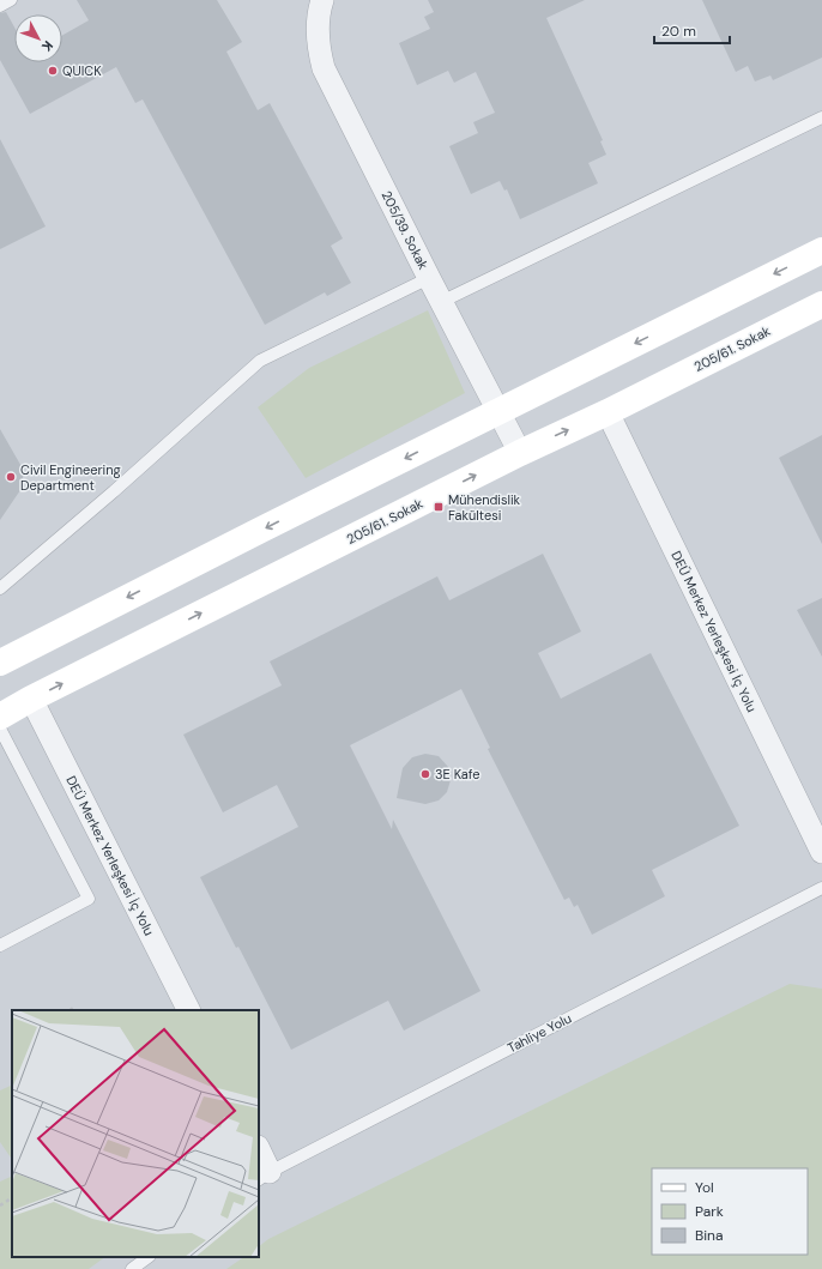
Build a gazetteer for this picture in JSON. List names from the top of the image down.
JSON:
{
  "streets": {
    "main road": ["205/61. Sokak"],
    "street": ["205/39. Sokak", "DEÜ Merkez Yerleşkesi İç Yolu"],
    "lane": ["Tahliye Yolu"]
  },
  "crossings": [
    ["205/39. Sokak", "205/61. Sokak"],
    ["205/61. Sokak", "DEÜ Merkez Yerleşkesi İç Yolu"]
  ],
  "places": {
    "other": ["QUICK", "Civil Engineering Department", "3E Kafe"],
    "transit": ["Mühendislik Fakültesi"]
  },
  "legend": ["Yol", "Park", "Bina"],
  "scale_bar": "20 m",
  "north": "bottom right"
}
